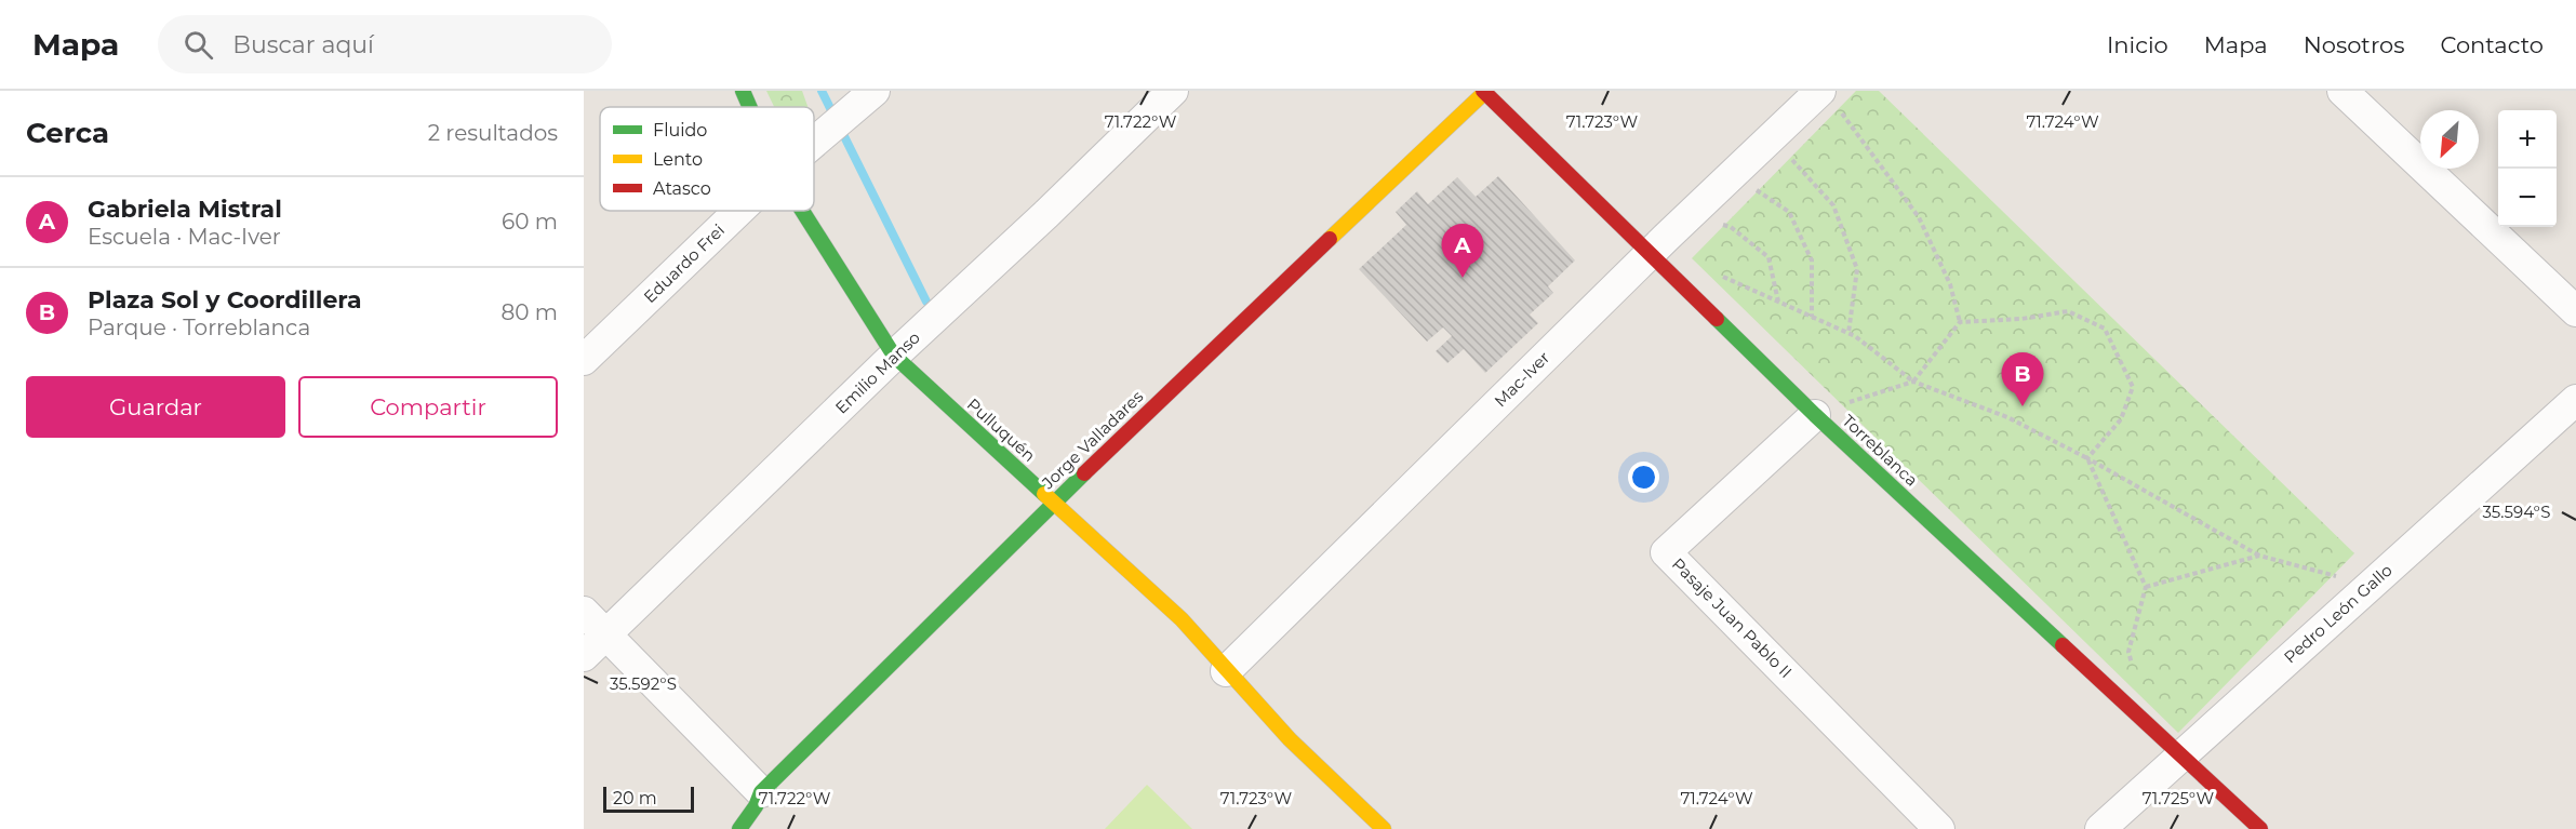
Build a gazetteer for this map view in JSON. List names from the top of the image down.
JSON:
{
  "streets": {
    "street": [
      "Eduardo Frei",
      "Emilio Manso",
      "Mac-Iver",
      "Pulluquén",
      "Jorge Valladares",
      "Torreblanca",
      "Pedro León Gallo",
      "Pasaje Juan Pablo II"
    ]
  },
  "crossings": [
    ["Emilio Manso", "Pulluquén"],
    ["Mac-Iver", "Pulluquén"],
    ["Mac-Iver", "Torreblanca"],
    ["Pulluquén", "Jorge Valladares"],
    ["Jorge Valladares", "Torreblanca"],
    ["Torreblanca", "Pedro León Gallo"],
    ["Torreblanca", "Pasaje Juan Pablo II"]
  ],
  "legend": ["Fluido", "Lento", "Atasco"],
  "scale_bar": "20 m",
  "north": "bottom left",
  "page": {
    "header": "Mapa",
    "search": "Buscar aquí",
    "nav": [
      "Inicio",
      "Mapa",
      "Nosotros",
      "Contacto"
    ],
    "heading": ["Cerca", "2 resultados"],
    "map_buttons": ["+", "−"],
    "list": [
      {
        "mark": "A",
        "name": "Gabriela Mistral",
        "note": "Escuela · Mac-Iver",
        "value": "60 m"
      },
      {
        "mark": "B",
        "name": "Plaza Sol y Coordillera",
        "note": "Parque · Torreblanca",
        "value": "80 m"
      }
    ],
    "pins": ["A", "B"],
    "buttons": ["Guardar", "Compartir"],
    "scale": "20 m"
  },
  "coordinates": [
    "71.724°W",
    "71.722°W",
    "71.723°W",
    "35.594°S",
    "35.592°S",
    "71.725°W"
  ]
}
